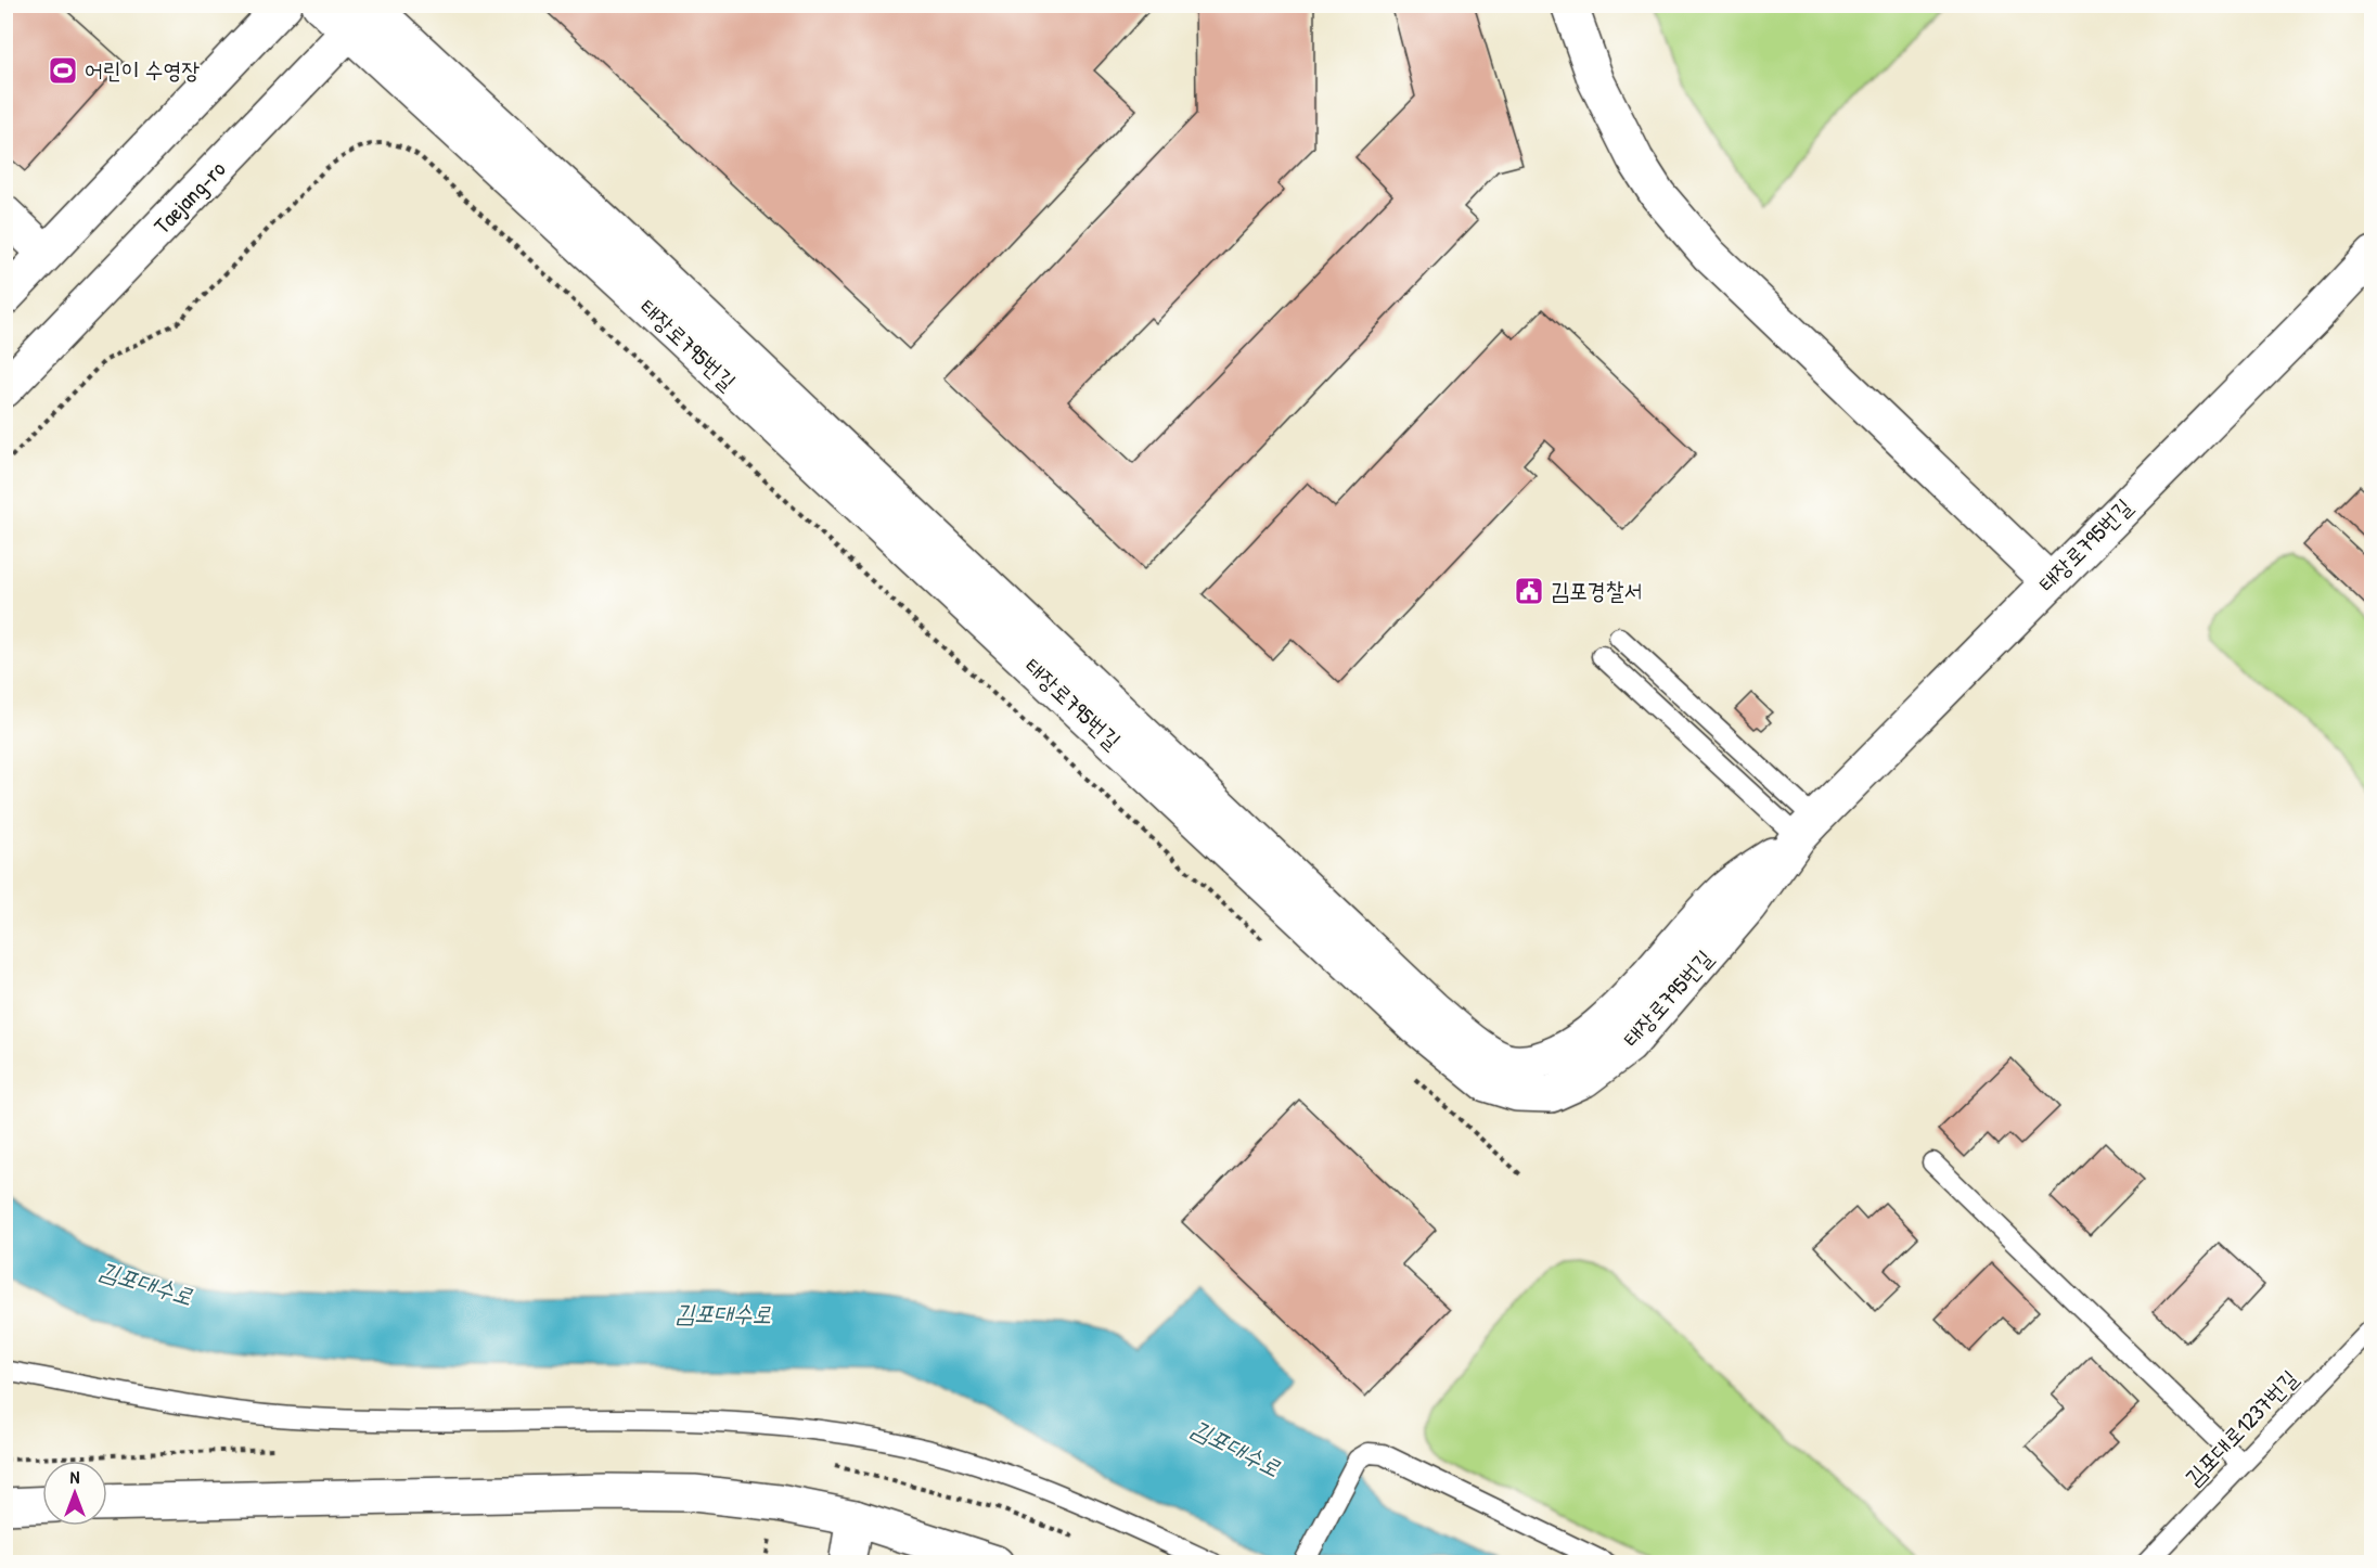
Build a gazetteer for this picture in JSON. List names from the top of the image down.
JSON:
{
  "streets": {
    "street": ["Taejang-ro", "태장로795번길"],
    "lane": ["김포대로1237번길"]
  },
  "crossings": [
    ["Taejang-ro", "태장로795번길"]
  ],
  "water": ["김포대수로"],
  "places": {
    "sports": ["어린이 수영장"],
    "public building": ["김포경찰서"]
  },
  "north": "top"
}
